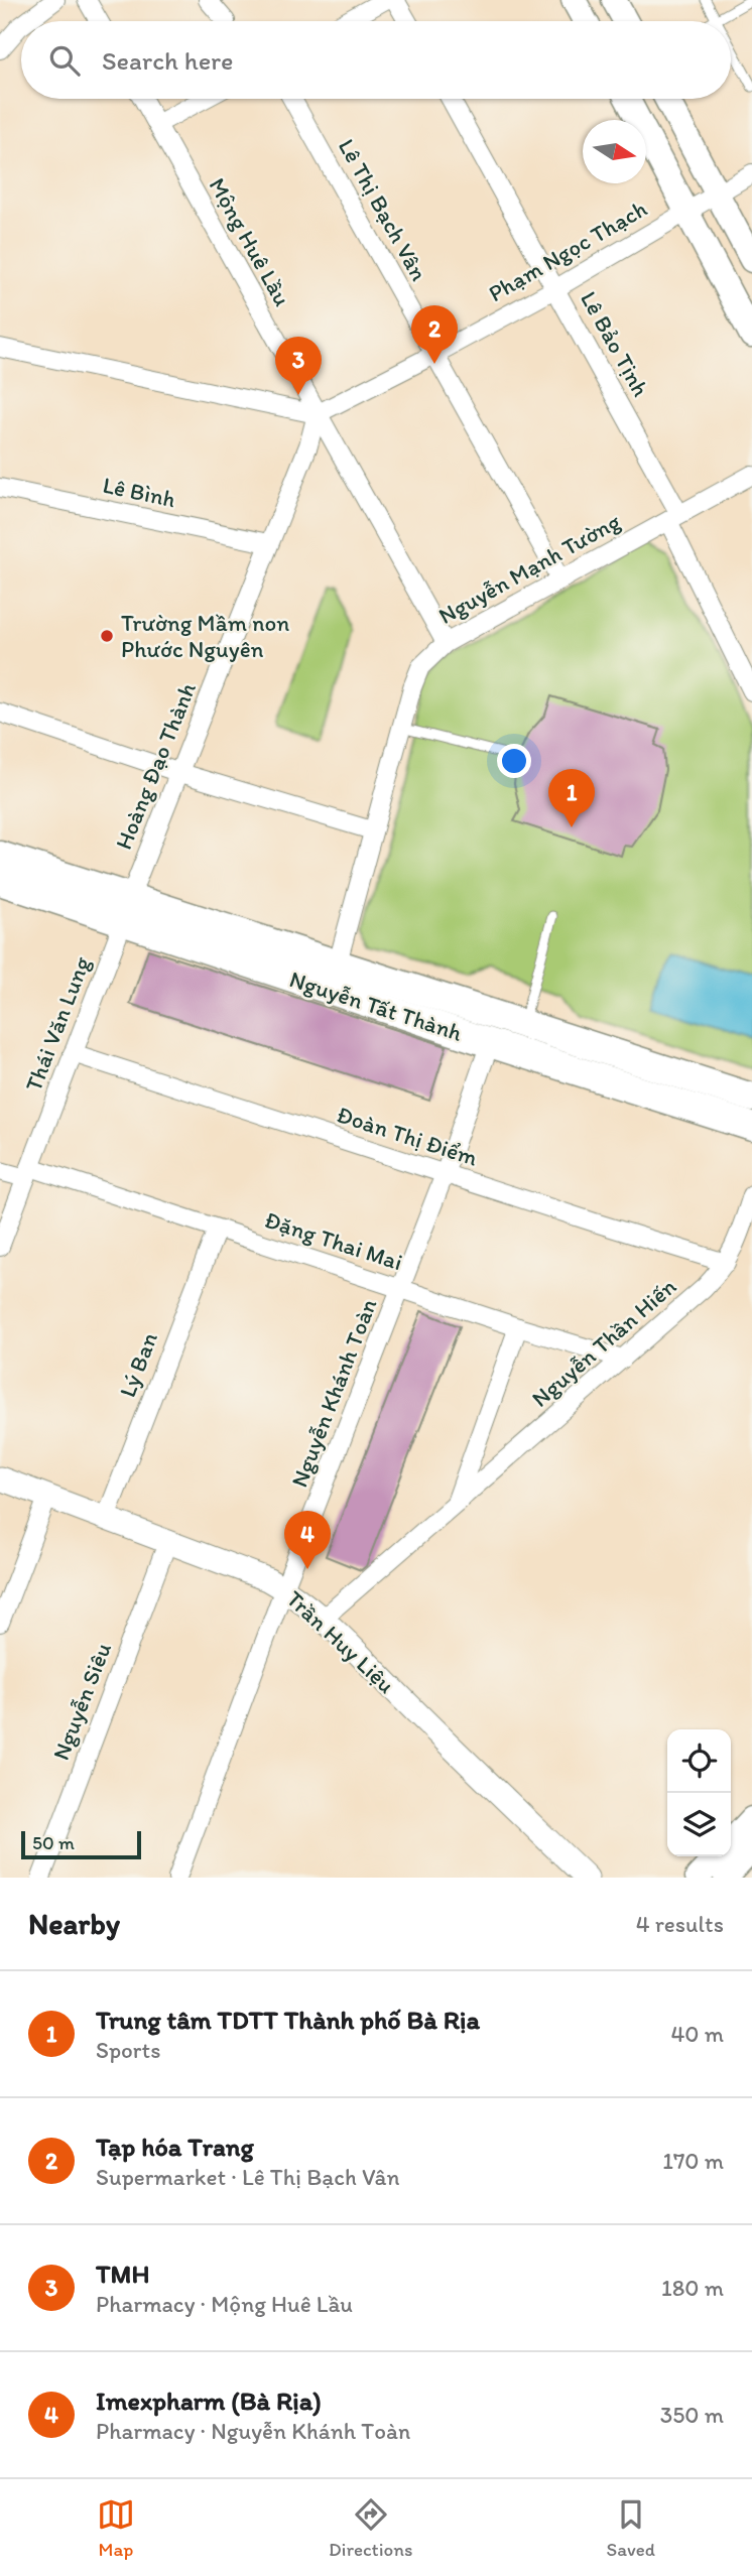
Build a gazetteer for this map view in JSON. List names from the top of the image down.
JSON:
{
  "streets": {
    "main road": ["Nguyễn Tất Thành"],
    "street": [
      "Lê Thị Bạch Vân",
      "Mộng Huê Lầu",
      "Phạm Ngọc Thạch",
      "Lê Bảo Tịnh",
      "Lê Bình",
      "Nguyễn Mạnh Tường",
      "Hoàng Đạo Thành",
      "Thái Văn Lung",
      "Đoàn Thị Điểm",
      "Đặng Thai Mai",
      "Nguyễn Thần Hiến",
      "Lý Ban",
      "Nguyễn Khánh Toàn",
      "Trần Huy Liệu",
      "Nguyễn Siêu"
    ]
  },
  "crossings": [
    ["Lê Thị Bạch Vân", "Phạm Ngọc Thạch"],
    ["Lê Thị Bạch Vân", "Nguyễn Mạnh Tường"],
    ["Mộng Huê Lầu", "Phạm Ngọc Thạch"],
    ["Mộng Huê Lầu", "Nguyễn Mạnh Tường"],
    ["Mộng Huê Lầu", "Hoàng Đạo Thành"],
    ["Phạm Ngọc Thạch", "Lê Bảo Tịnh"],
    ["Phạm Ngọc Thạch", "Hoàng Đạo Thành"],
    ["Lê Bảo Tịnh", "Nguyễn Mạnh Tường"],
    ["Lê Bình", "Hoàng Đạo Thành"],
    ["Nguyễn Mạnh Tường", "Nguyễn Tất Thành"],
    ["Hoàng Đạo Thành", "Nguyễn Tất Thành"],
    ["Hoàng Đạo Thành", "Thái Văn Lung"],
    ["Nguyễn Tất Thành", "Thái Văn Lung"],
    ["Nguyễn Tất Thành", "Nguyễn Khánh Toàn"],
    ["Thái Văn Lung", "Đoàn Thị Điểm"],
    ["Thái Văn Lung", "Đặng Thai Mai"],
    ["Đoàn Thị Điểm", "Nguyễn Thần Hiến"],
    ["Đoàn Thị Điểm", "Nguyễn Khánh Toàn"],
    ["Đặng Thai Mai", "Nguyễn Thần Hiến"],
    ["Đặng Thai Mai", "Lý Ban"],
    ["Đặng Thai Mai", "Nguyễn Khánh Toàn"],
    ["Nguyễn Thần Hiến", "Trần Huy Liệu"],
    ["Lý Ban", "Trần Huy Liệu"],
    ["Nguyễn Khánh Toàn", "Trần Huy Liệu"],
    ["Trần Huy Liệu", "Nguyễn Siêu"]
  ],
  "places": ["Trường Mầm non Phước Nguyên"],
  "scale_bar": "50 m",
  "north": "right",
  "page": {
    "search": "Search here",
    "pins": [
      "2",
      "3",
      "1",
      "4"
    ],
    "scale": "50 m",
    "heading": ["Nearby", "4 results"],
    "list": [
      {
        "mark": "1",
        "name": "Trung tâm TDTT Thành phố Bà Rịa",
        "note": "Sports",
        "value": "40 m"
      },
      {
        "mark": "2",
        "name": "Tạp hóa Trang",
        "note": "Supermarket · Lê Thị Bạch Vân",
        "value": "170 m"
      },
      {
        "mark": "3",
        "name": "TMH",
        "note": "Pharmacy · Mộng Huê Lầu",
        "value": "180 m"
      },
      {
        "mark": "4",
        "name": "Imexpharm (Bà Rịa)",
        "note": "Pharmacy · Nguyễn Khánh Toàn",
        "value": "350 m"
      }
    ],
    "nav": ["Map", "Directions", "Saved"]
  }
}
